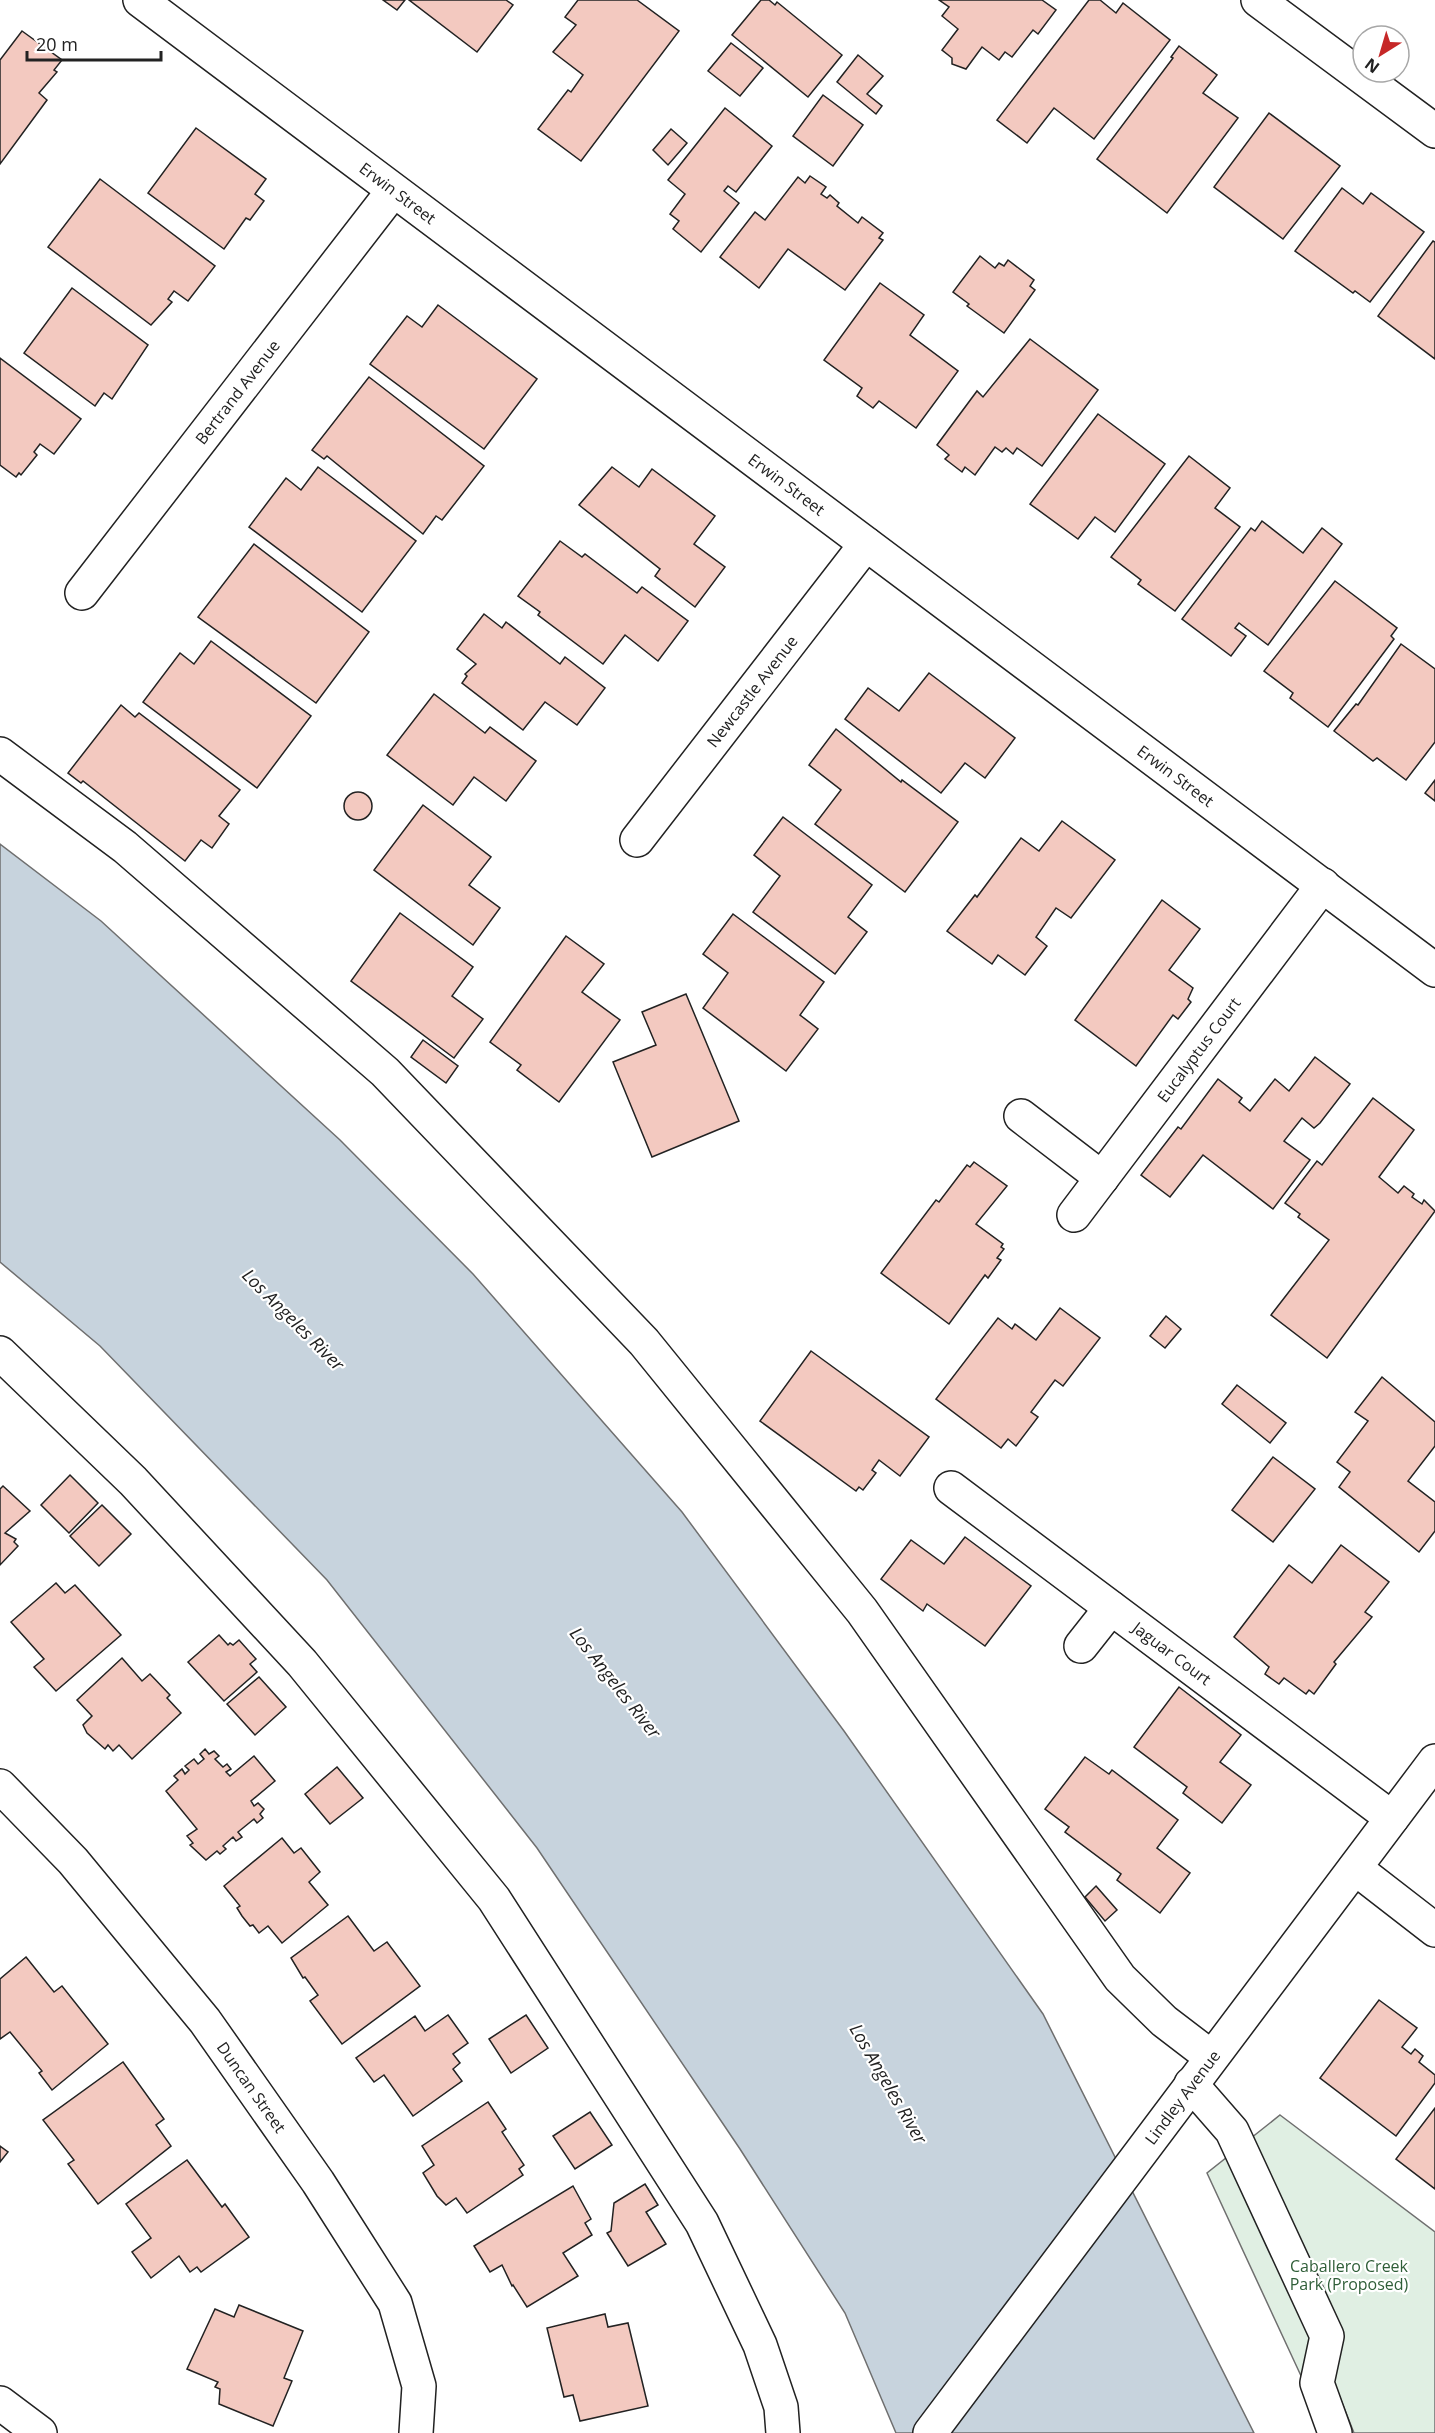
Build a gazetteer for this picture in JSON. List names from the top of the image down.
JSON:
{
  "streets": {
    "street": [
      "Erwin Street",
      "Bertrand Avenue",
      "Newcastle Avenue",
      "Eucalyptus Court",
      "Jaguar Court",
      "Duncan Street",
      "Lindley Avenue"
    ]
  },
  "crossings": [
    ["Erwin Street", "Bertrand Avenue"],
    ["Erwin Street", "Newcastle Avenue"],
    ["Erwin Street", "Eucalyptus Court"],
    ["Jaguar Court", "Lindley Avenue"]
  ],
  "water": ["Los Angeles River"],
  "parks": ["Caballero Creek Park (Proposed)"],
  "scale_bar": "20 m",
  "north": "bottom left"
}
